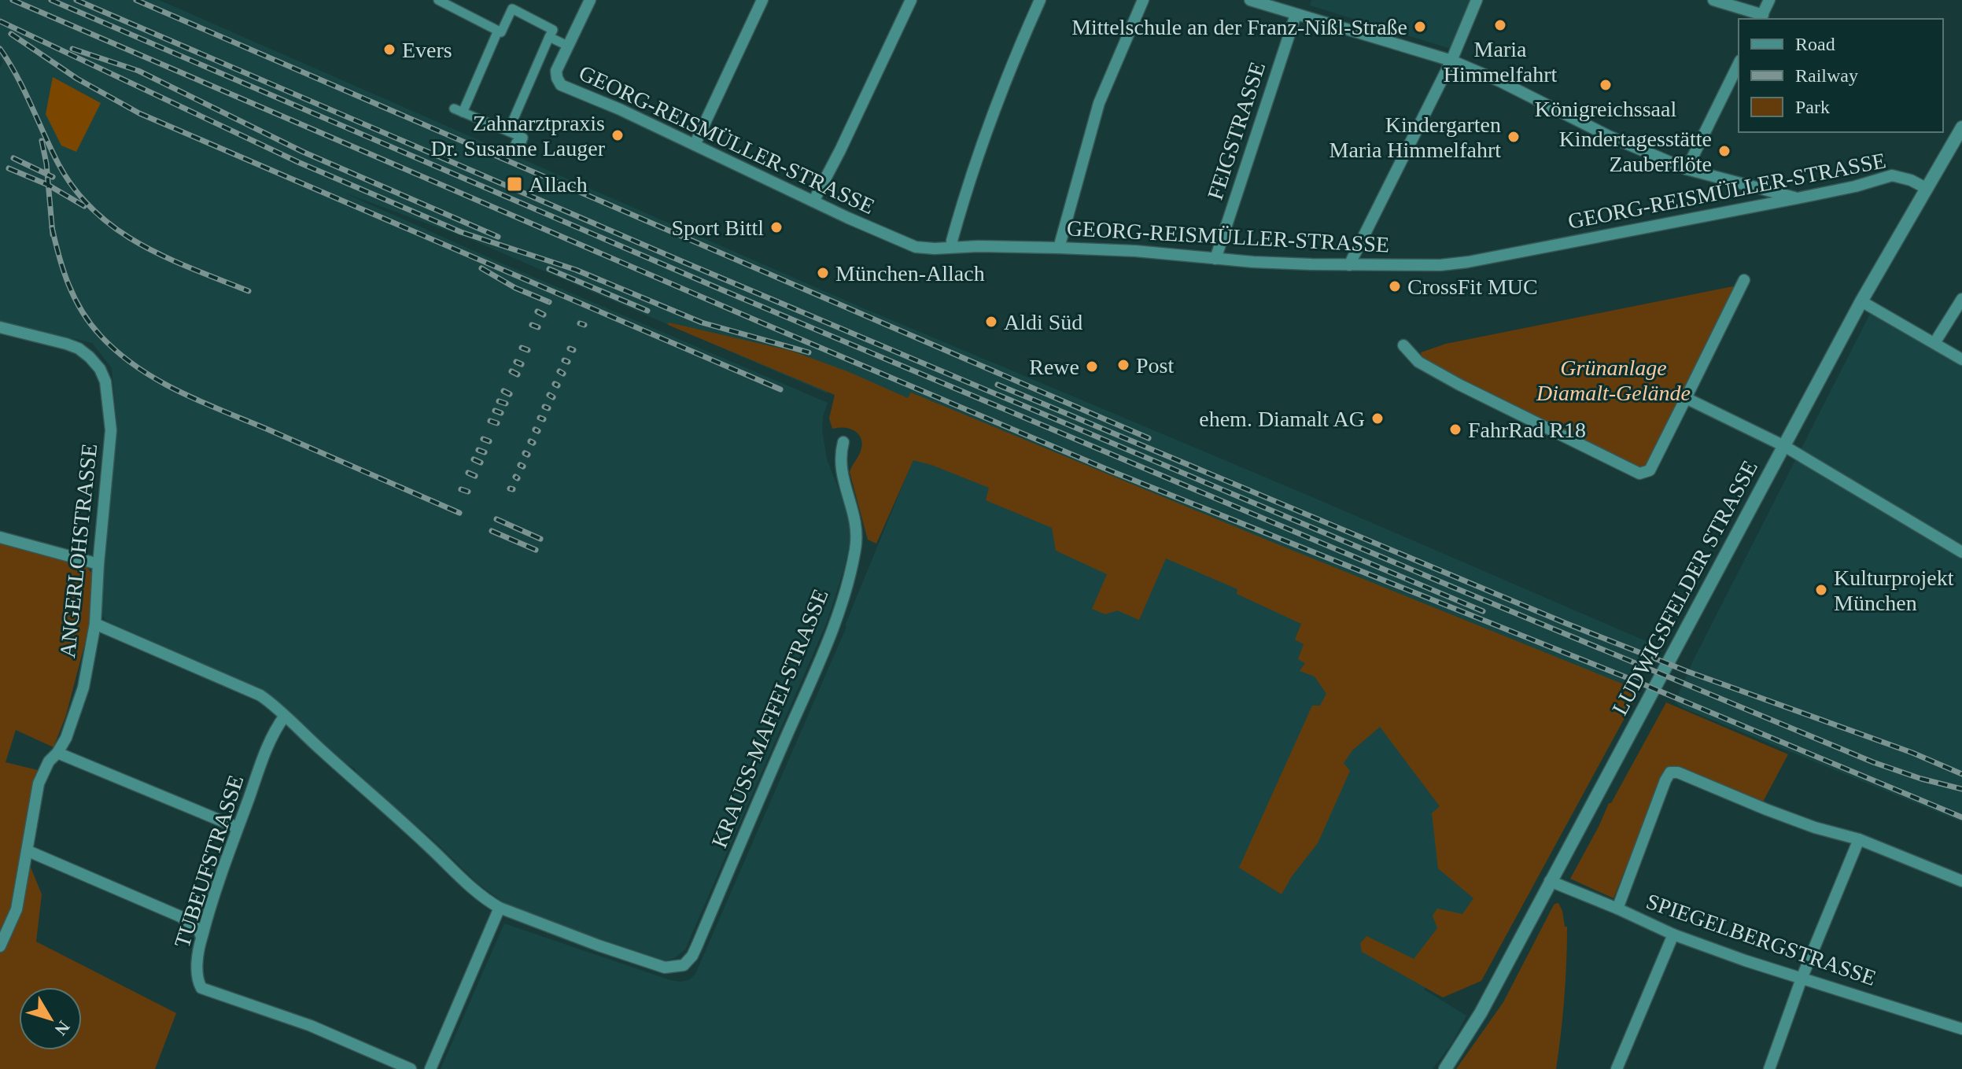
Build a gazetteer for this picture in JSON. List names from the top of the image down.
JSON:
{
  "streets": {
    "street": [
      "FEIGSTRASSE",
      "GEORG-REISMÜLLER-STRASSE",
      "ANGERLOHSTRASSE",
      "LUDWIGSFELDER STRASSE",
      "KRAUSS-MAFFEI-STRASSE",
      "TUBEUFSTRASSE",
      "SPIEGELBERGSTRASSE"
    ]
  },
  "crossings": [
    ["FEIGSTRASSE", "GEORG-REISMÜLLER-STRASSE"],
    ["GEORG-REISMÜLLER-STRASSE", "LUDWIGSFELDER STRASSE"],
    ["LUDWIGSFELDER STRASSE", "SPIEGELBERGSTRASSE"]
  ],
  "parks": ["Grünanlage Diamalt-Gelände"],
  "places": {
    "other": [
      "Maria Himmelfahrt",
      "Mittelschule an der Franz-Nißl-Straße",
      "Evers",
      "Königreichssaal",
      "Zahnarztpraxis Dr. Susanne Lauger",
      "Kindergarten Maria Himmelfahrt",
      "Kindertagesstätte Zauberflöte",
      "Sport Bittl",
      "München-Allach",
      "CrossFit MUC",
      "Aldi Süd",
      "Post",
      "Rewe",
      "ehem. Diamalt AG",
      "FahrRad R18",
      "Kulturprojekt München"
    ],
    "transit": ["Allach"]
  },
  "legend": ["Road", "Railway", "Park"],
  "north": "bottom right"
}
